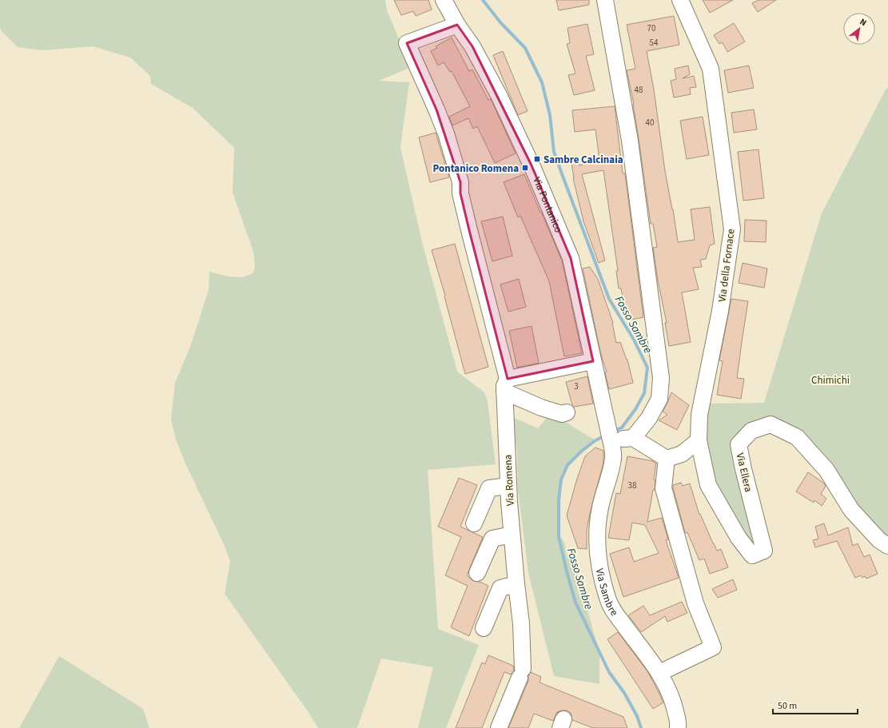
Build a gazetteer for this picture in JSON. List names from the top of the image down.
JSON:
{
  "streets": {
    "street": [
      "Via Pontanico",
      "Via della Fornace",
      "Via Ellera",
      "Via Romena",
      "Via Sambre"
    ]
  },
  "crossings": [
    ["Via Pontanico", "Via Romena"],
    ["Via Pontanico", "Via Sambre"],
    ["Via della Fornace", "Via Ellera"]
  ],
  "water": ["Fosso Sambre"],
  "parks": ["Chimichi"],
  "places": {
    "transit": ["Sambre Calcinaia", "Pontanico Romena"]
  },
  "house_numbers": [
    "70",
    "54",
    "48",
    "40",
    "3",
    "38"
  ],
  "scale_bar": "50 m",
  "north": "top right"
}
